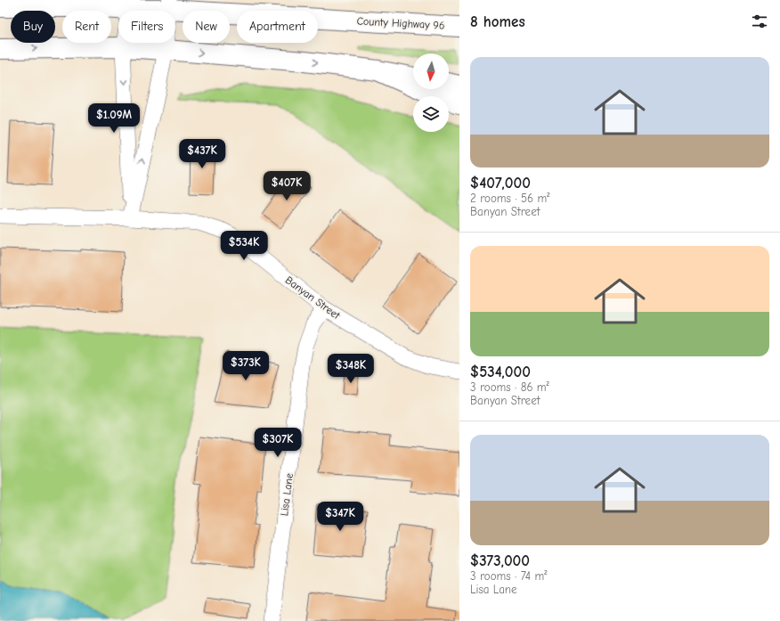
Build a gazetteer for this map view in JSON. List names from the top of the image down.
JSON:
{
  "streets": {
    "main road": ["County Highway 96"],
    "street": ["Banyan Street", "Lisa Lane"]
  },
  "crossings": [
    ["Banyan Street", "Lisa Lane"]
  ],
  "north": "bottom",
  "page": {
    "heading": "8 homes",
    "chip": [
      "Buy",
      "Rent",
      "Filters",
      "New",
      "Apartment"
    ],
    "list": [
      {
        "name": "$407,000",
        "note": "2 rooms · 56 m² · Banyan Street"
      },
      {
        "name": "$534,000",
        "note": "3 rooms · 86 m² · Banyan Street"
      },
      {
        "name": "$373,000",
        "note": "3 rooms · 74 m² · Lisa Lane"
      }
    ],
    "price": [
      "$1.09M",
      "$437K",
      "$407K",
      "$534K",
      "$373K",
      "$348K",
      "$307K",
      "$347K"
    ]
  }
}
